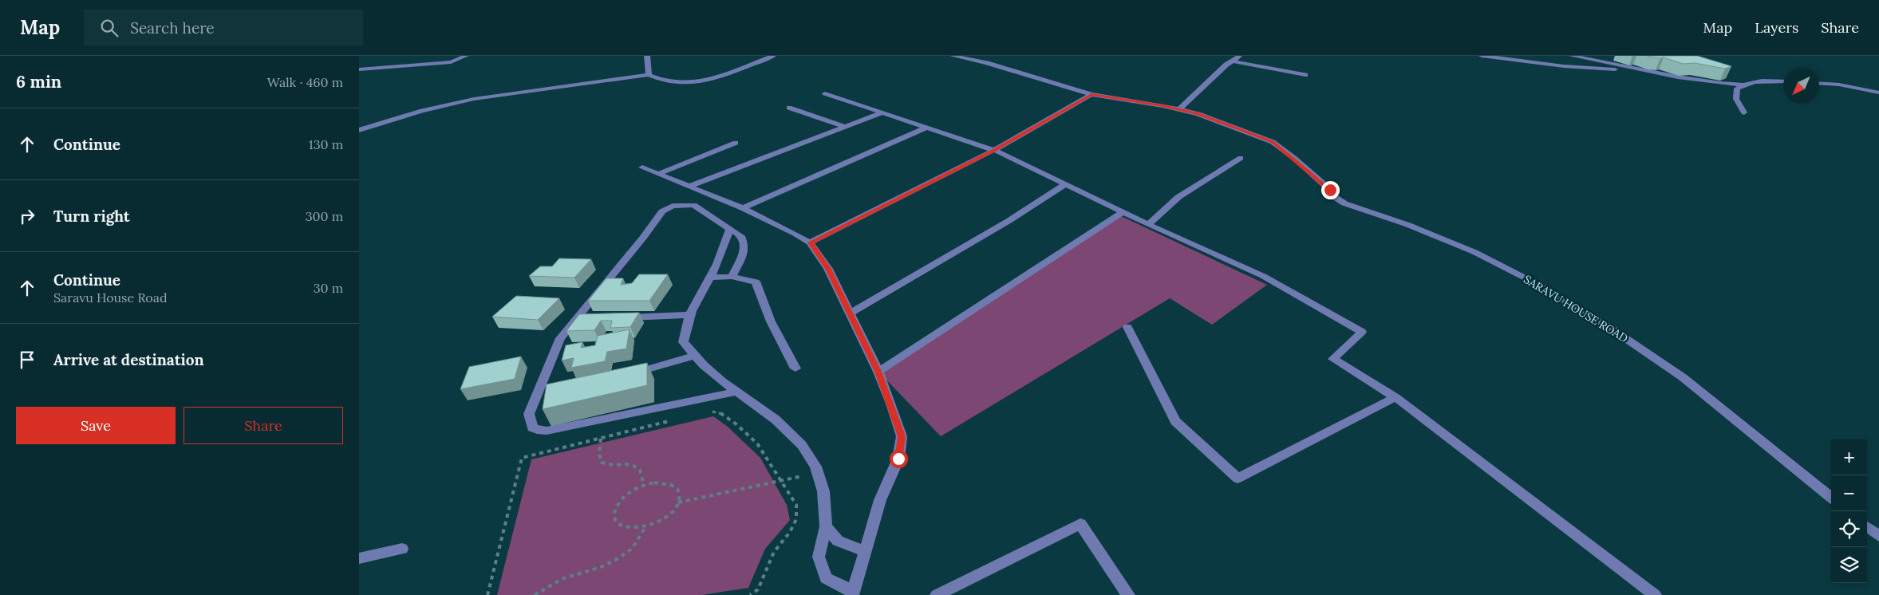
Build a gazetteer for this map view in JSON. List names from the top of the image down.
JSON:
{
  "streets": {
    "street": ["SARAVU HOUSE ROAD"]
  },
  "north": "bottom left",
  "page": {
    "header": "Map",
    "search": "Search here",
    "nav": ["Map", "Layers", "Share"],
    "heading": ["6 min", "Walk · 460 m"],
    "list": [
      ["Continue", "130 m"],
      ["Turn right", "300 m"],
      ["Continue", "Saravu House Road", "30 m"],
      "Arrive at destination"
    ],
    "buttons": ["Save", "Share"],
    "map_buttons": ["+", "−"]
  }
}
